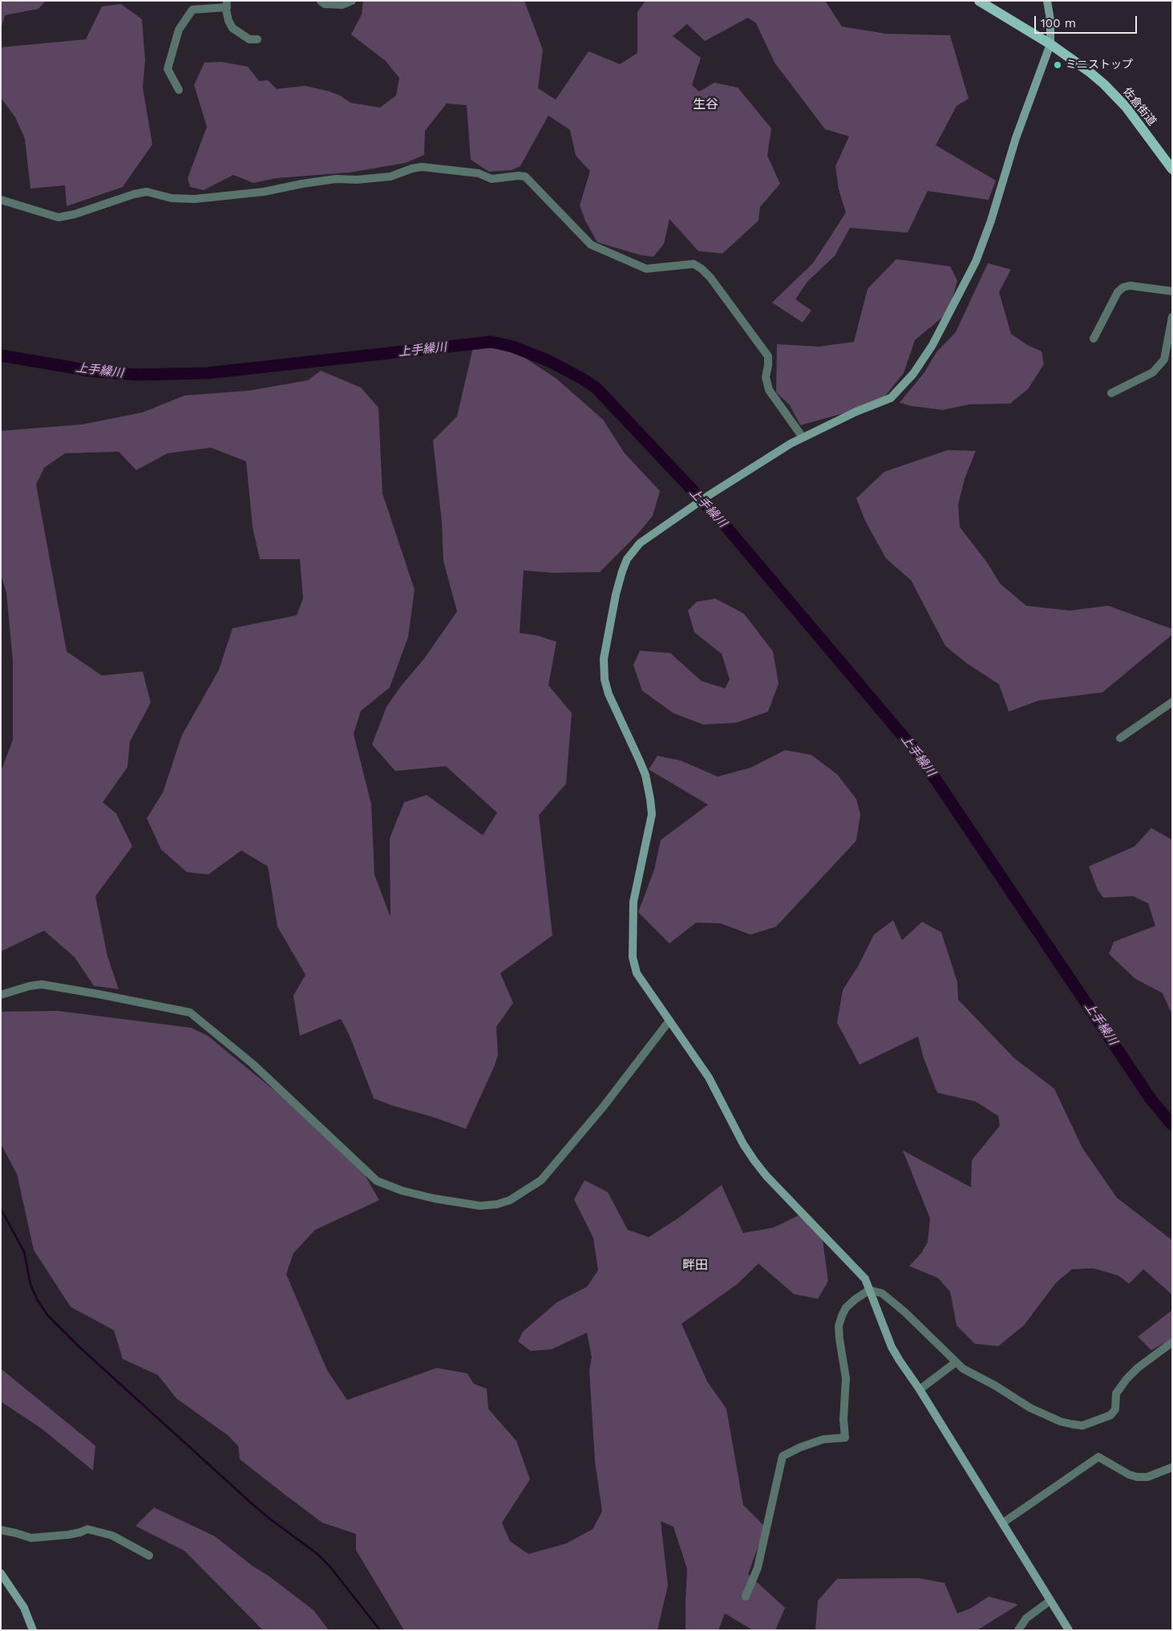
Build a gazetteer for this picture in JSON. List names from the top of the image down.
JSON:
{
  "streets": {
    "main road": ["佐倉街道"]
  },
  "districts": ["生谷", "畔田"],
  "water": ["上手繰川"],
  "places": ["ミニストップ"],
  "scale_bar": "100 m"
}
